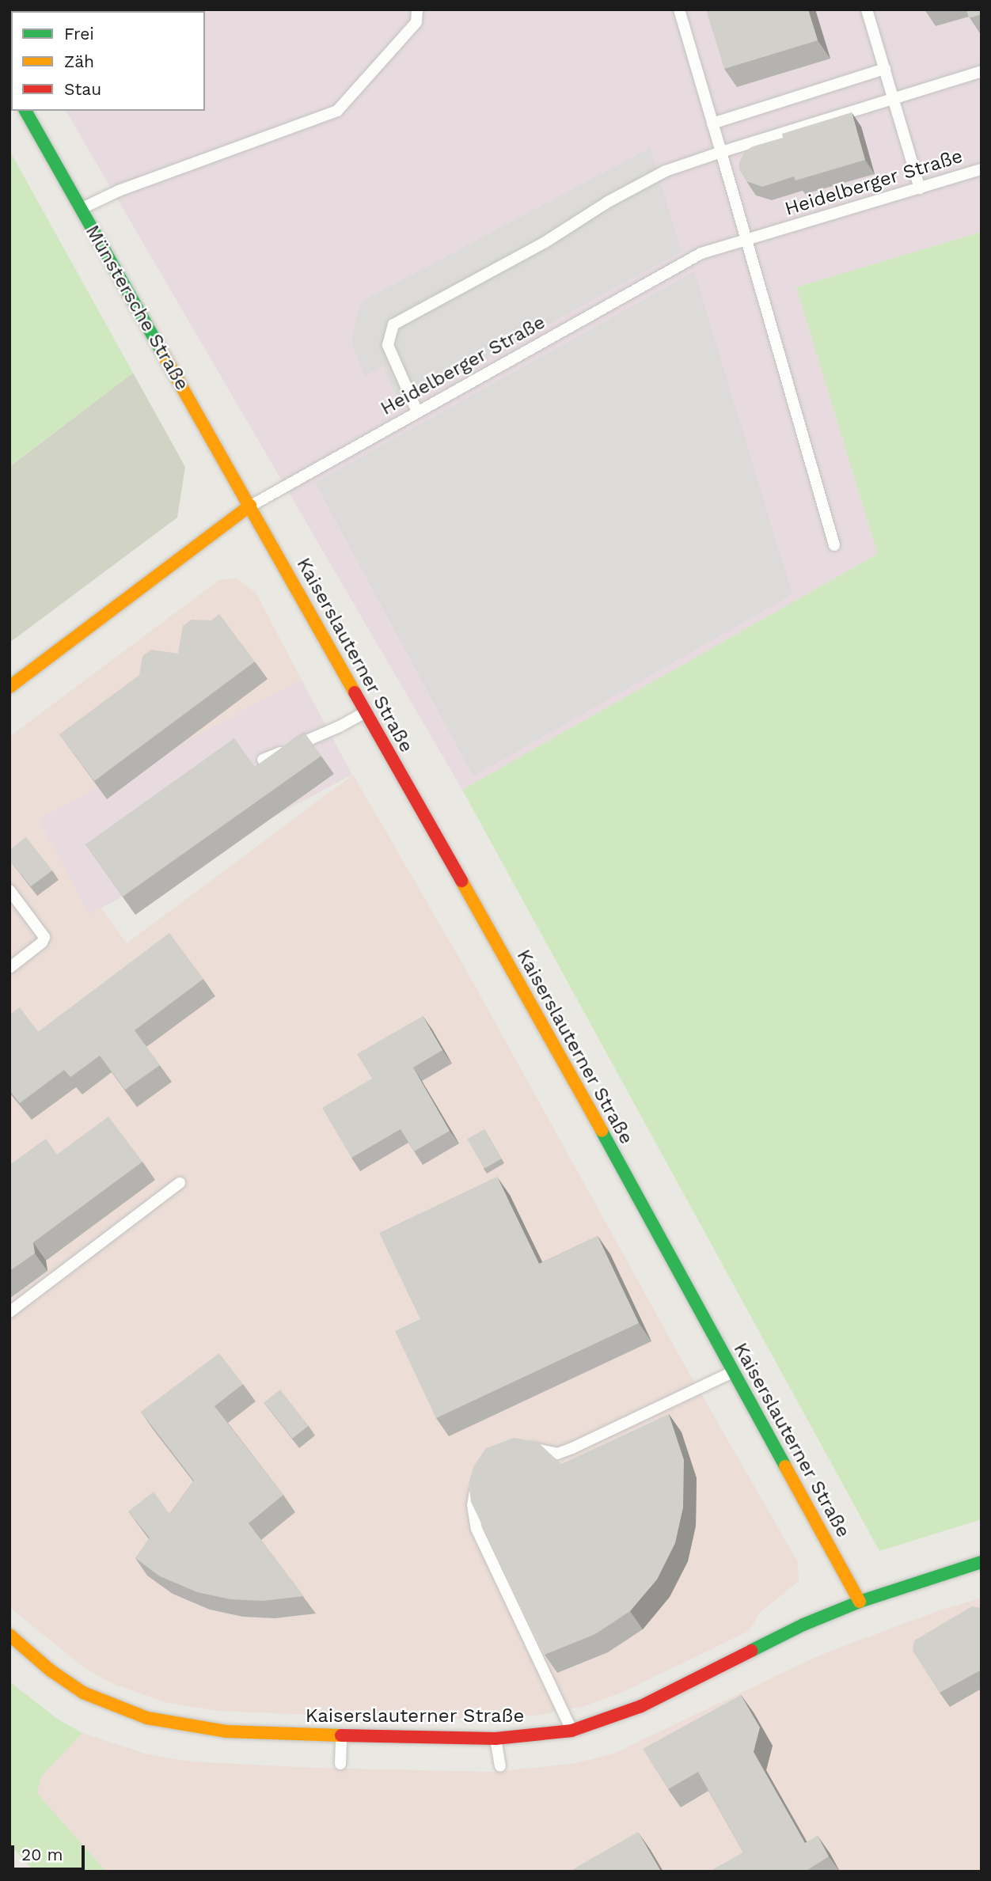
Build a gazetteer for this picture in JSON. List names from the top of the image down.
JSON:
{
  "streets": {
    "street": ["Heidelberger Straße", "Münstersche Straße", "Kaiserslauterner Straße"]
  },
  "crossings": [
    ["Heidelberger Straße", "Münstersche Straße"],
    ["Heidelberger Straße", "Kaiserslauterner Straße"],
    ["Münstersche Straße", "Kaiserslauterner Straße"]
  ],
  "legend": ["Frei", "Zäh", "Stau"],
  "scale_bar": "20 m"
}
